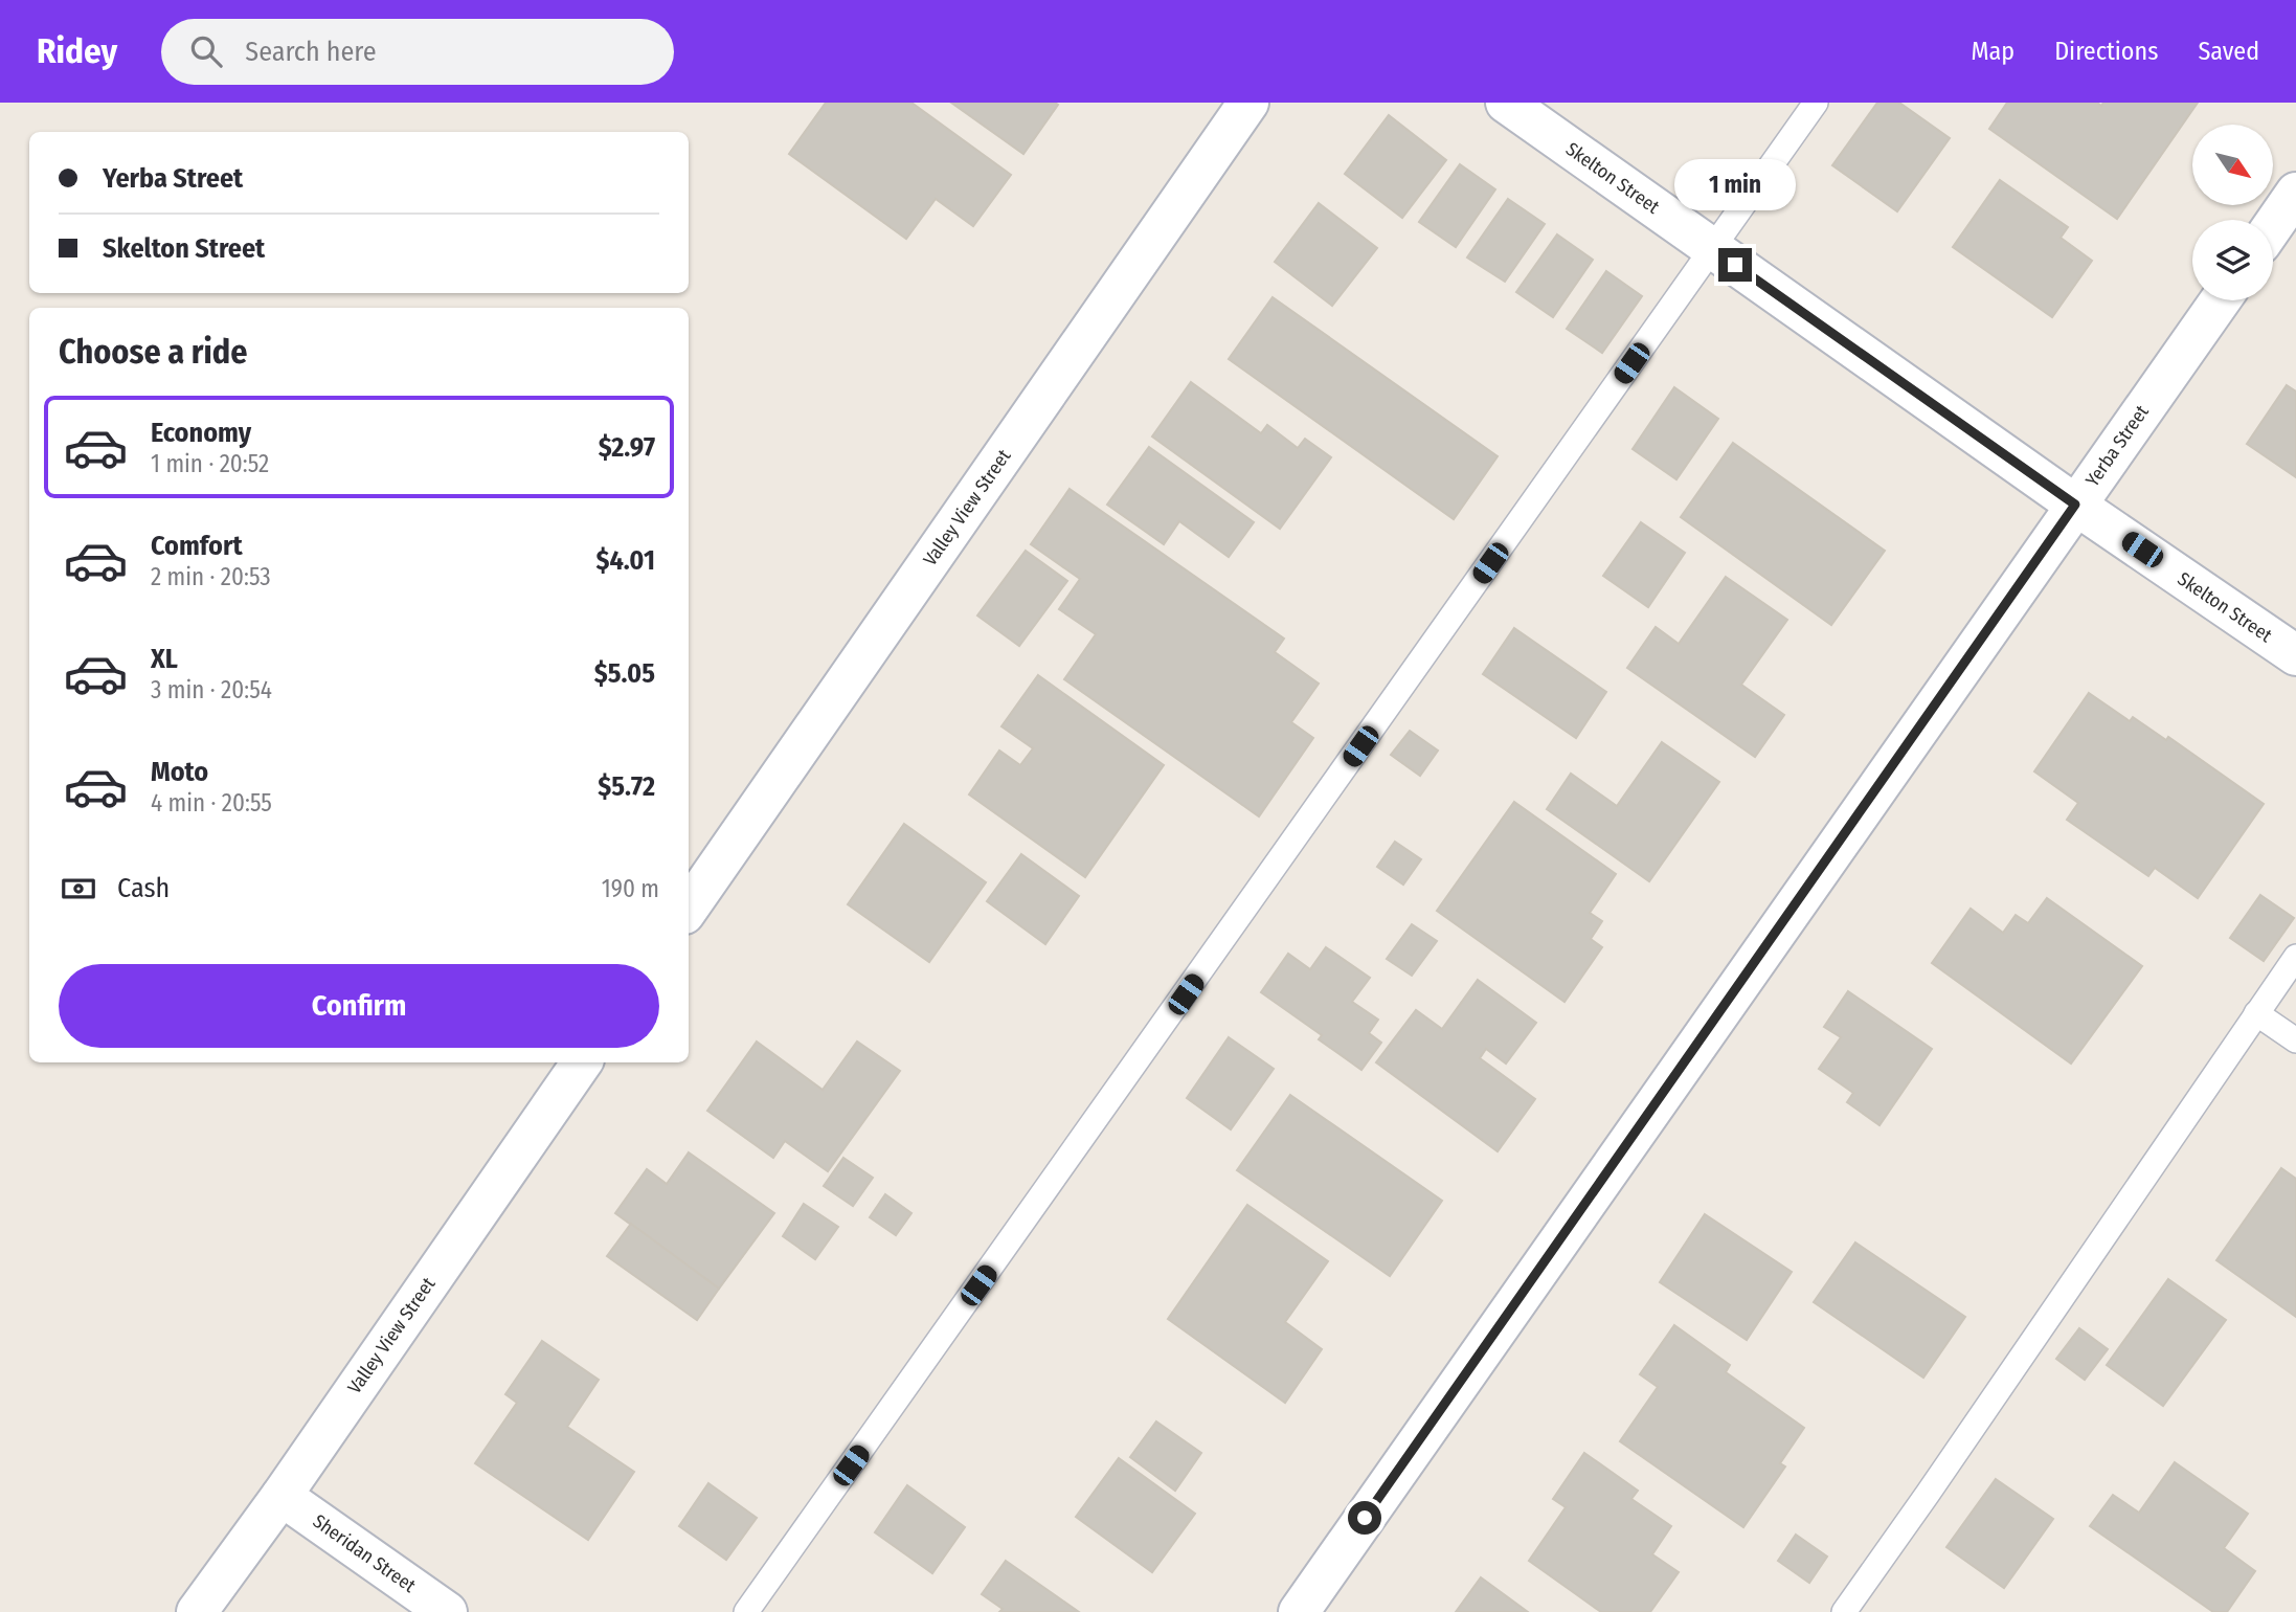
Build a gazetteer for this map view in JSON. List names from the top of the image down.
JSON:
{
  "streets": {
    "street": [
      "Skelton Street",
      "Yerba Street",
      "Valley View Street",
      "Sheridan Street"
    ]
  },
  "crossings": [
    ["Skelton Street", "Yerba Street"],
    ["Valley View Street", "Sheridan Street"]
  ],
  "north": "bottom right",
  "page": {
    "header": "Ridey",
    "search": "Search here",
    "nav": ["Map", "Directions", "Saved"],
    "banner": ["Yerba Street", "Skelton Street"],
    "bubble": "1 min",
    "heading": "Choose a ride",
    "list": [
      {
        "name": "Economy",
        "note": "1 min · 20:52",
        "value": "$2.97"
      },
      {
        "name": "Comfort",
        "note": "2 min · 20:53",
        "value": "$4.01"
      },
      {
        "name": "XL",
        "note": "3 min · 20:54",
        "value": "$5.05"
      },
      {
        "name": "Moto",
        "note": "4 min · 20:55",
        "value": "$5.72"
      }
    ],
    "pay": ["Cash", "190 m"],
    "buttons": "Confirm"
  }
}
